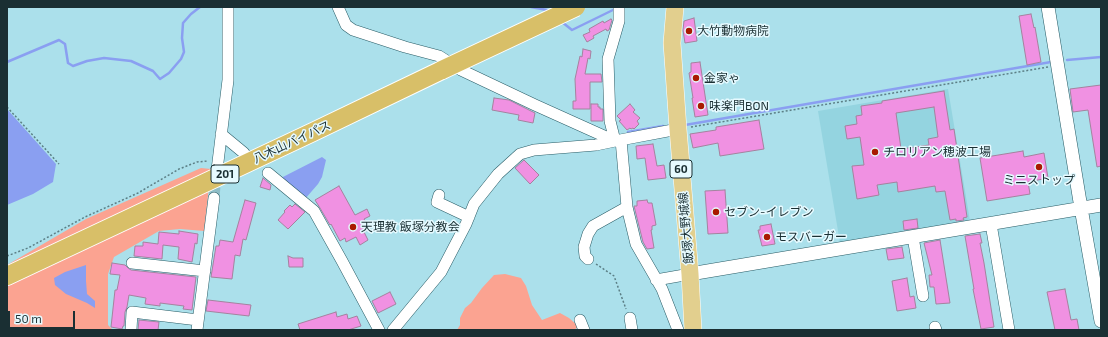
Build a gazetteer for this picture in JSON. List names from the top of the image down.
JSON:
{
  "streets": {
    "highway": ["八木山バイパス", "201"],
    "main road": ["60", "飯塚大野城線"]
  },
  "places": [
    "大竹動物病院",
    "金家ゃ",
    "味楽門BON",
    "チロリアン穂波工場",
    "ミニストップ",
    "セブン-イレブン",
    "天理教 飯塚分教会",
    "モスバーガー"
  ],
  "scale_bar": "50 m"
}
